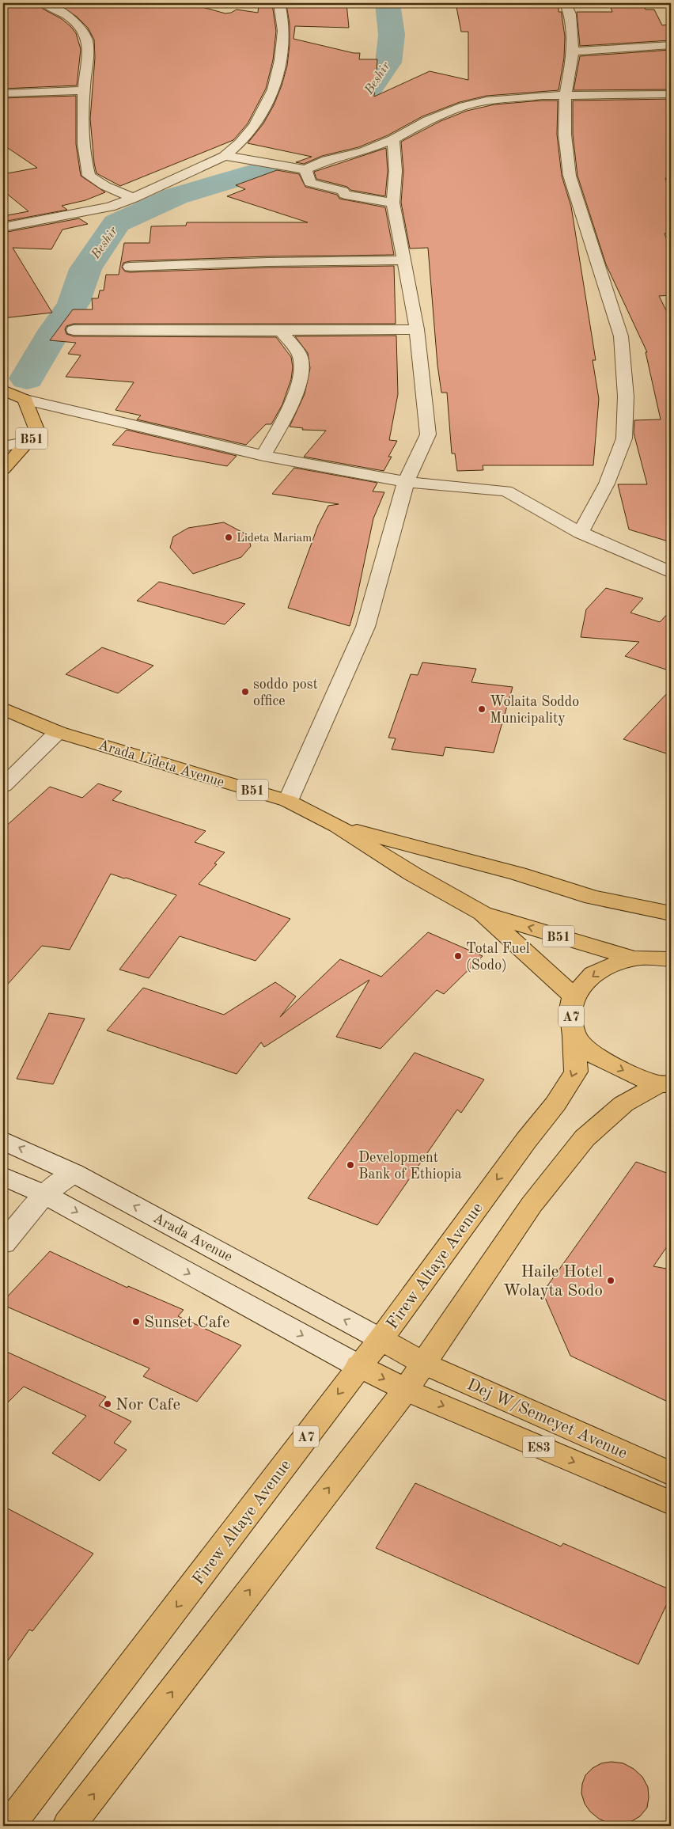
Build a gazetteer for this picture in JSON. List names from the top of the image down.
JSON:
{
  "streets": {
    "main road": [
      "B51",
      "Arada Lideta Avenue",
      "A7",
      "Firew Altaye Avenue",
      "Dej W/Semeyet Avenue",
      "E83"
    ],
    "street": ["Arada Avenue"]
  },
  "crossings": [
    ["B51", "Arada Lideta Avenue"],
    ["B51", "A7"],
    ["A7", "Firew Altaye Avenue"],
    ["A7", "Dej W/Semeyet Avenue"],
    ["Arada Avenue", "Firew Altaye Avenue"],
    ["Arada Avenue", "Dej W/Semeyet Avenue"],
    ["Firew Altaye Avenue", "Dej W/Semeyet Avenue"]
  ],
  "water": ["Beshir"],
  "places": [
    "Lideta Mariam",
    "soddo post office",
    "Wolaita Soddo Municipality",
    "Total Fuel (Sodo)",
    "Development Bank of Ethiopia",
    "Haile Hotel Wolayta Sodo",
    "Sunset Cafe",
    "Nor Cafe"
  ]
}
